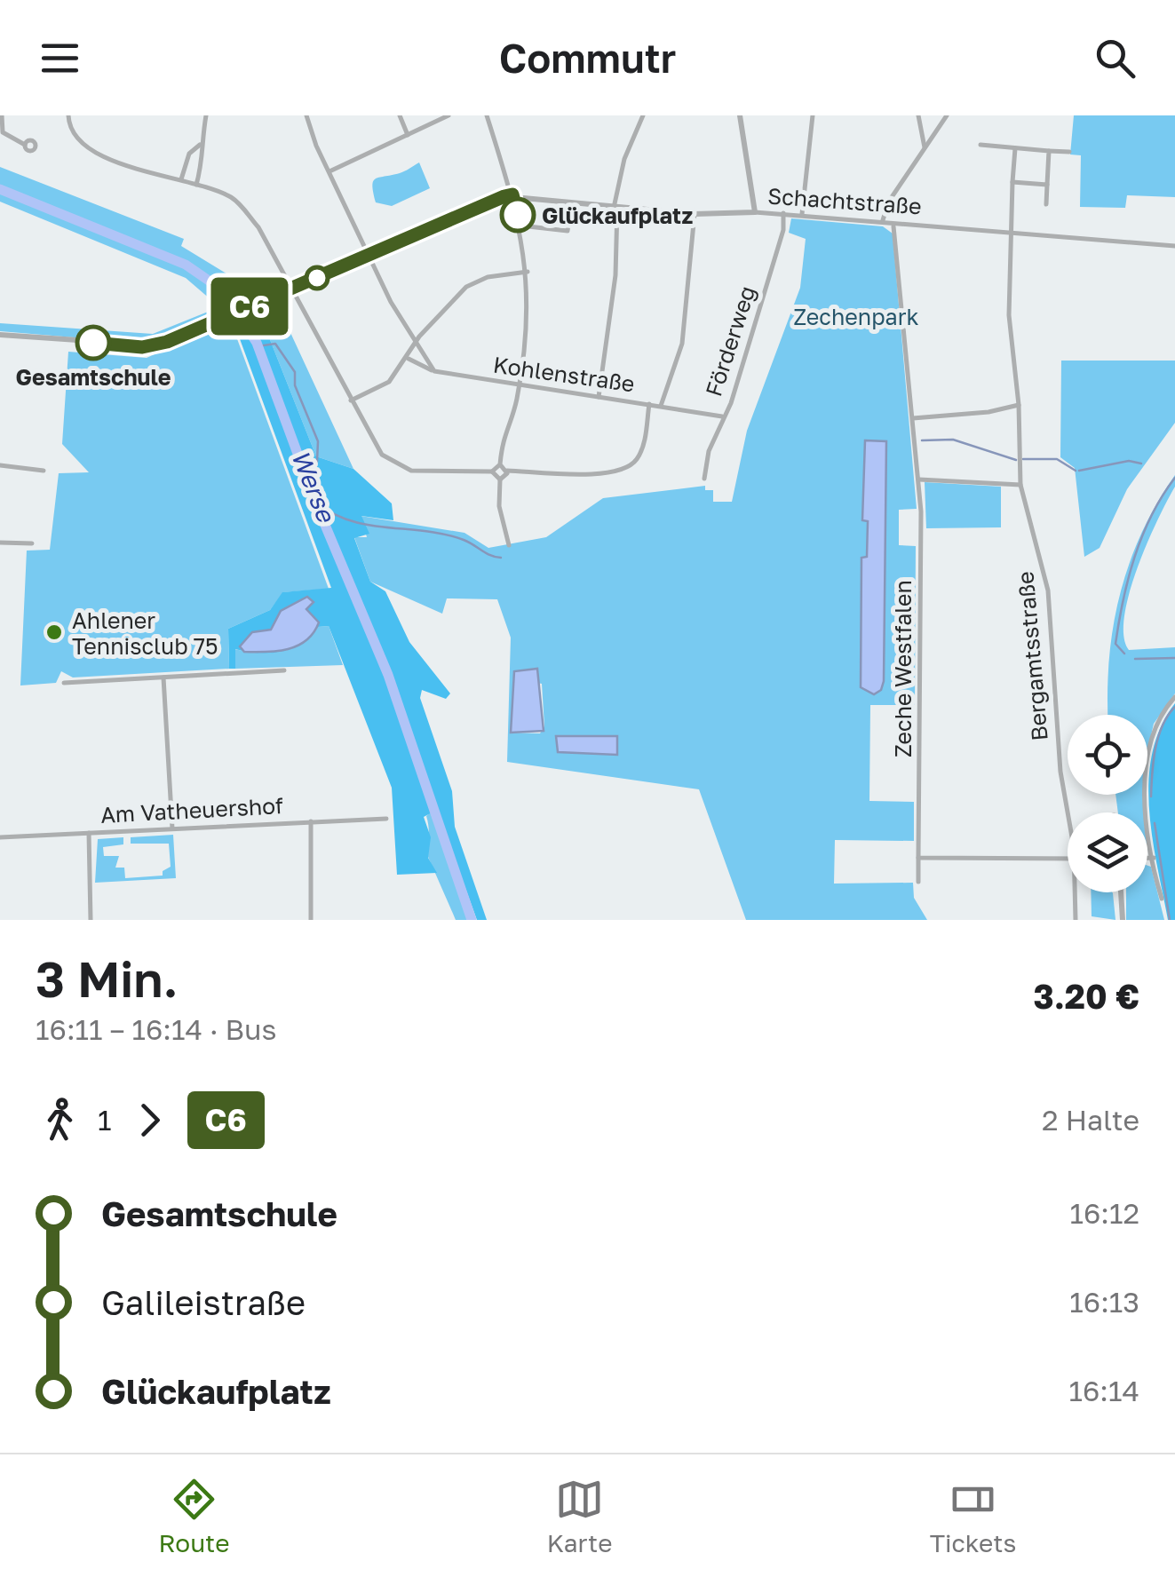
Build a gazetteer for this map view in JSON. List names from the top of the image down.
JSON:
{
  "streets": {
    "street": [
      "Schachtstraße",
      "Förderweg",
      "Kohlenstraße",
      "Bergamtsstraße",
      "Zeche Westfalen",
      "Am Vatheuershof"
    ]
  },
  "crossings": [
    ["Schachtstraße", "Förderweg"],
    ["Schachtstraße", "Bergamtsstraße"],
    ["Schachtstraße", "Zeche Westfalen"],
    ["Förderweg", "Kohlenstraße"]
  ],
  "water": ["Werse"],
  "parks": ["Zechenpark"],
  "places": ["Glückaufplatz", "Gesamtschule", "Ahlener Tennisclub 75"],
  "lines": ["bus line C6"],
  "page": {
    "header": "Commutr",
    "on_map": "C6",
    "heading": ["3 Min.", "16:11 – 16:14 · Bus", "3.20 €"],
    "legs": ["1", "C6", "2 Halte"],
    "list": [
      {
        "name": "Gesamtschule",
        "value": "16:12"
      },
      {
        "name": "Galileistraße",
        "value": "16:13"
      },
      {
        "name": "Glückaufplatz",
        "value": "16:14"
      }
    ],
    "tabs": ["Route", "Karte", "Tickets"]
  }
}
